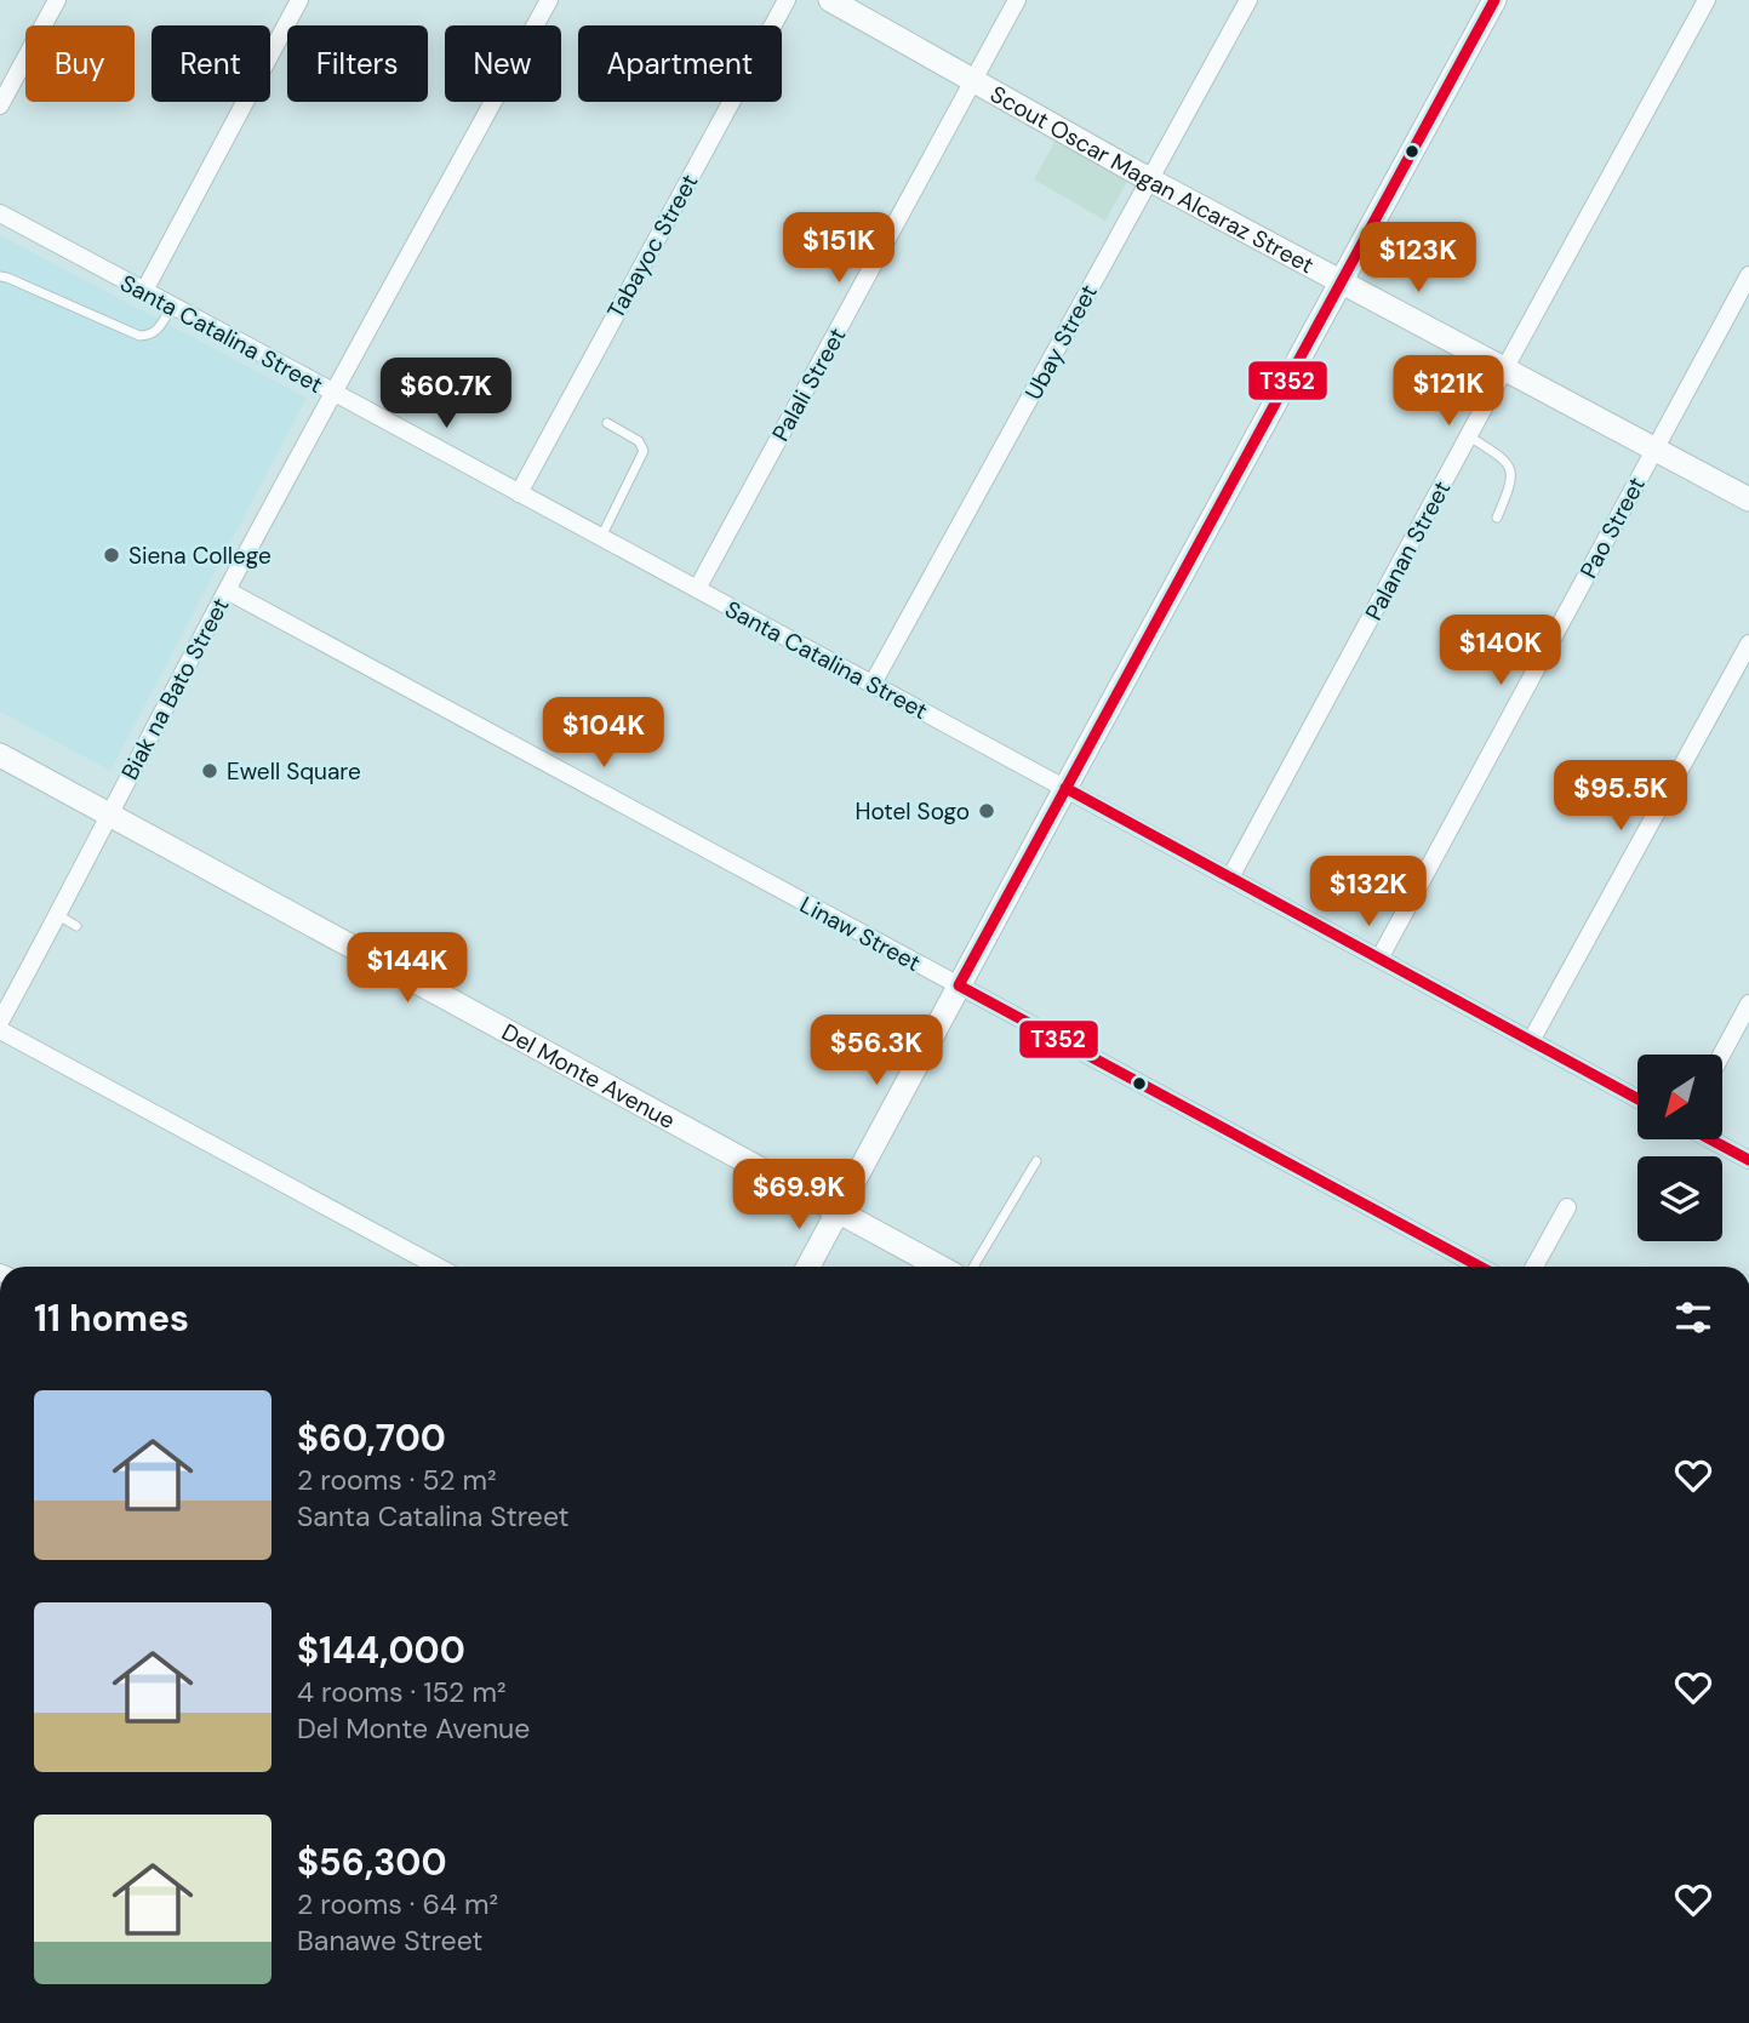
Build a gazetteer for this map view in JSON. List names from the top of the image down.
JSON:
{
  "streets": {
    "main road": ["Scout Oscar Magan Alcaraz Street", "Del Monte Avenue"],
    "street": [
      "Tabayoc Street",
      "Santa Catalina Street",
      "Ubay Street",
      "Palali Street",
      "Pao Street",
      "Palanan Street",
      "Biak na Bato Street",
      "Linaw Street"
    ]
  },
  "crossings": [
    ["Scout Oscar Magan Alcaraz Street", "Ubay Street"],
    ["Scout Oscar Magan Alcaraz Street", "Palali Street"],
    ["Scout Oscar Magan Alcaraz Street", "Pao Street"],
    ["Scout Oscar Magan Alcaraz Street", "Palanan Street"],
    ["Tabayoc Street", "Santa Catalina Street"],
    ["Santa Catalina Street", "Ubay Street"],
    ["Santa Catalina Street", "Palali Street"],
    ["Santa Catalina Street", "Pao Street"],
    ["Santa Catalina Street", "Palanan Street"],
    ["Santa Catalina Street", "Biak na Bato Street"],
    ["Biak na Bato Street", "Linaw Street"],
    ["Biak na Bato Street", "Del Monte Avenue"]
  ],
  "places": ["Siena College", "Ewell Square", "Hotel Sogo"],
  "lines": ["transit line T352"],
  "north": "bottom left",
  "page": {
    "chip": [
      "Buy",
      "Rent",
      "Filters",
      "New",
      "Apartment"
    ],
    "price": [
      "$151K",
      "$123K",
      "$121K",
      "$60.7K",
      "$140K",
      "$104K",
      "$95.5K",
      "$132K",
      "$144K",
      "$56.3K",
      "$69.9K"
    ],
    "heading": "11 homes",
    "list": [
      {
        "name": "$60,700",
        "note": "2 rooms · 52 m² · Santa Catalina Street"
      },
      {
        "name": "$144,000",
        "note": "4 rooms · 152 m² · Del Monte Avenue"
      },
      {
        "name": "$56,300",
        "note": "2 rooms · 64 m² · Banawe Street"
      }
    ]
  }
}
